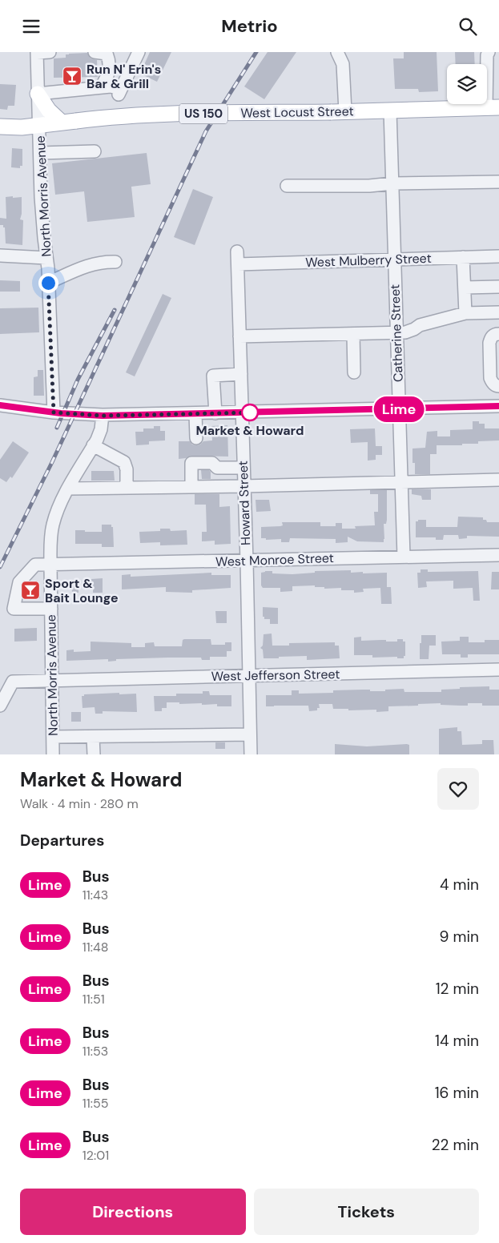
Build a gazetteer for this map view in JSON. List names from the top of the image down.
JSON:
{
  "streets": {
    "main road": ["West Locust Street", "US 150"],
    "street": [
      "North Morris Avenue",
      "West Mulberry Street",
      "Catherine Street",
      "Howard Street",
      "West Monroe Street",
      "West Jefferson Street"
    ]
  },
  "crossings": [
    ["West Locust Street", "North Morris Avenue"],
    ["West Locust Street", "Catherine Street"],
    ["North Morris Avenue", "West Monroe Street"],
    ["North Morris Avenue", "West Jefferson Street"],
    ["West Mulberry Street", "Catherine Street"],
    ["West Mulberry Street", "Howard Street"],
    ["Catherine Street", "West Monroe Street"],
    ["Howard Street", "West Monroe Street"],
    ["Howard Street", "West Jefferson Street"]
  ],
  "places": {
    "bar": ["Run N' Erin's Bar & Grill", "Sport & Bait Lounge"],
    "other": ["Market & Howard"]
  },
  "lines": ["bus line Lime"],
  "page": {
    "header": "Metrio",
    "on_map": "Lime",
    "heading": [
      ["Market & Howard", "Walk · 4 min · 280 m"],
      "Departures"
    ],
    "list": [
      {
        "mark": "Lime",
        "name": "Bus",
        "note": "11:43",
        "value": "4 min"
      },
      {
        "mark": "Lime",
        "name": "Bus",
        "note": "11:48",
        "value": "9 min"
      },
      {
        "mark": "Lime",
        "name": "Bus",
        "note": "11:51",
        "value": "12 min"
      },
      {
        "mark": "Lime",
        "name": "Bus",
        "note": "11:53",
        "value": "14 min"
      },
      {
        "mark": "Lime",
        "name": "Bus",
        "note": "11:55",
        "value": "16 min"
      },
      {
        "mark": "Lime",
        "name": "Bus",
        "note": "12:01",
        "value": "22 min"
      }
    ],
    "buttons": ["Directions", "Tickets"]
  }
}
